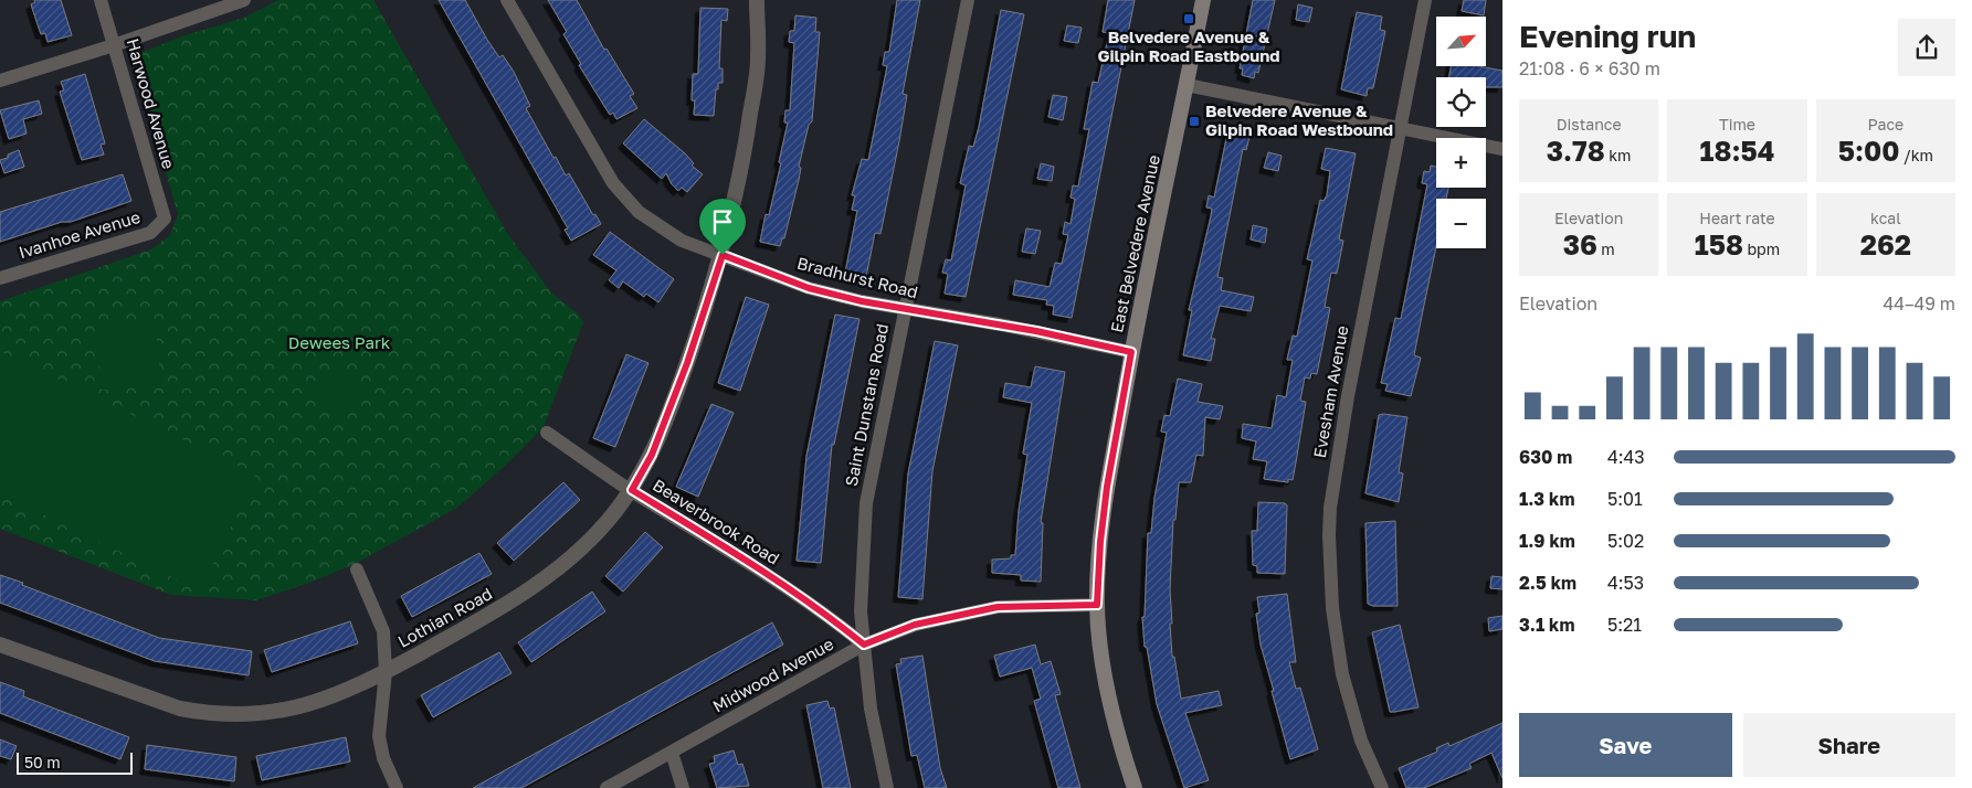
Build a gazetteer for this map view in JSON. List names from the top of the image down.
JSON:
{
  "streets": {
    "main road": ["East Belvedere Avenue"],
    "street": [
      "Harwood Avenue",
      "Ivanhoe Avenue",
      "Bradhurst Road",
      "Evesham Avenue",
      "Saint Dunstans Road",
      "Beaverbrook Road",
      "Lothian Road",
      "Midwood Avenue"
    ]
  },
  "crossings": [
    ["Harwood Avenue", "Ivanhoe Avenue"],
    ["East Belvedere Avenue", "Bradhurst Road"],
    ["East Belvedere Avenue", "Midwood Avenue"],
    ["Bradhurst Road", "Saint Dunstans Road"],
    ["Bradhurst Road", "Lothian Road"],
    ["Saint Dunstans Road", "Beaverbrook Road"],
    ["Saint Dunstans Road", "Midwood Avenue"],
    ["Beaverbrook Road", "Lothian Road"],
    ["Beaverbrook Road", "Midwood Avenue"]
  ],
  "parks": ["Dewees Park"],
  "places": {
    "transit": ["Belvedere Avenue & Gilpin Road Eastbound", "Belvedere Avenue & Gilpin Road Westbound"]
  },
  "scale_bar": "50 m",
  "north": "top right",
  "page": {
    "heading": ["Evening run", "21:08 · 6 × 630 m"],
    "map_buttons": ["+", "−"],
    "stats": [
      ["Distance", "3.78 km"],
      ["Time", "18:54"],
      ["Pace", "5:00 /km"],
      ["Elevation", "36 m"],
      ["Heart rate", "158 bpm"],
      ["kcal", "262"]
    ],
    "chart": ["Elevation", "44–49 m"],
    "list": [
      {
        "name": "630 m",
        "note": "4:43"
      },
      {
        "name": "1.3 km",
        "note": "5:01"
      },
      {
        "name": "1.9 km",
        "note": "5:02"
      },
      {
        "name": "2.5 km",
        "note": "4:53"
      },
      {
        "name": "3.1 km",
        "note": "5:21"
      }
    ],
    "buttons": ["Save", "Share"],
    "scale": "50 m"
  }
}
